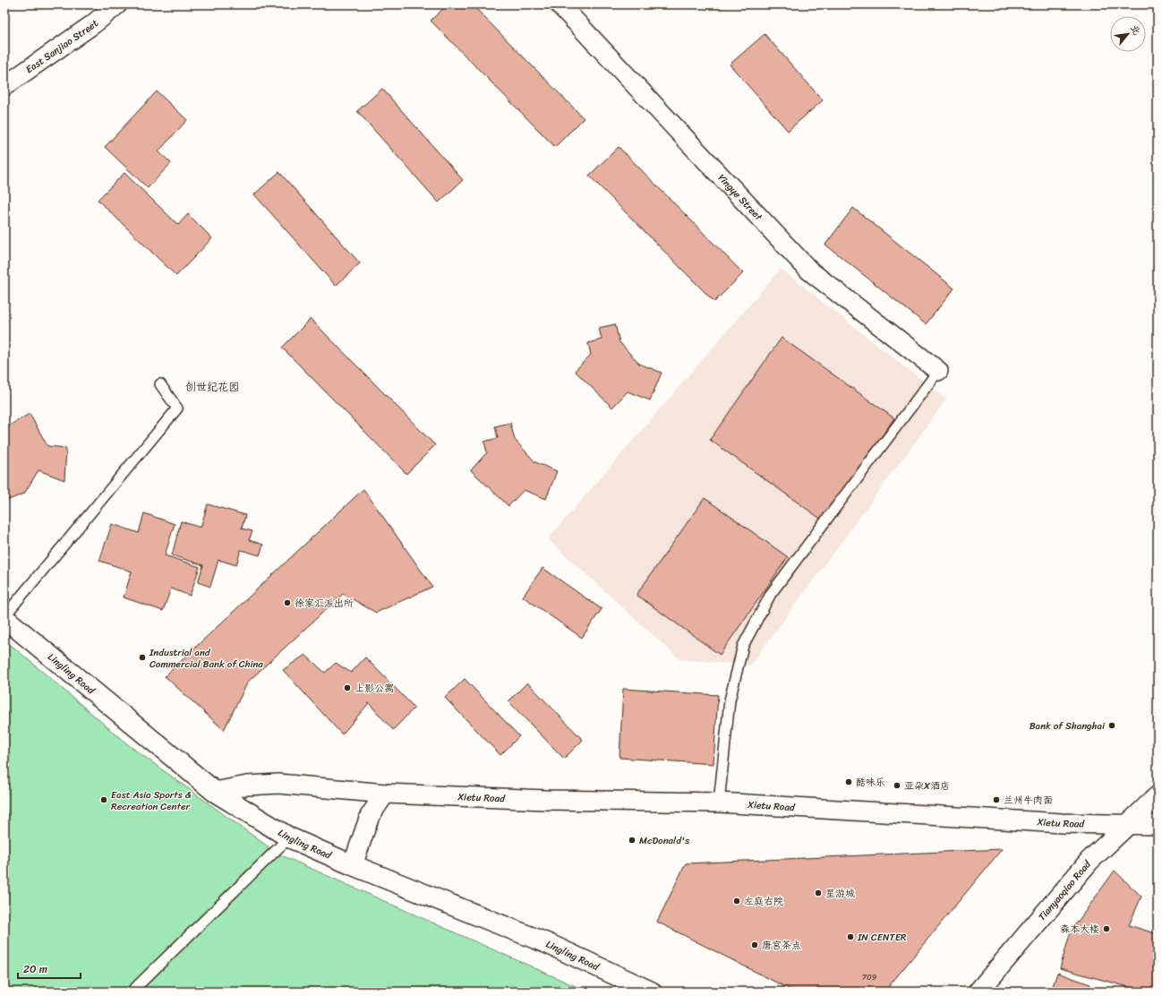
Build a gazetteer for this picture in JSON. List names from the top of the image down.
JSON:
{
  "streets": {
    "street": [
      "East Sanjiao Street",
      "Yingye Street",
      "Lingling Road",
      "Xietu Road",
      "Tianyaoqiao Road"
    ]
  },
  "crossings": [
    ["Lingling Road", "Xietu Road"],
    ["Xietu Road", "Tianyaoqiao Road"]
  ],
  "districts": ["创世纪花园"],
  "places": [
    "徐家汇派出所",
    "Industrial and Commercial Bank of China",
    "上影公寓",
    "Bank of Shanghai",
    "酷味乐",
    "亚朵X酒店",
    "East Asia Sports & Recreation Center",
    "兰州牛肉面",
    "McDonald's",
    "星游城",
    "左庭右院",
    "森本大楼",
    "IN CENTER",
    "唐宫茶点"
  ],
  "house_numbers": ["709"],
  "scale_bar": "20 m",
  "north": "top right"
}
